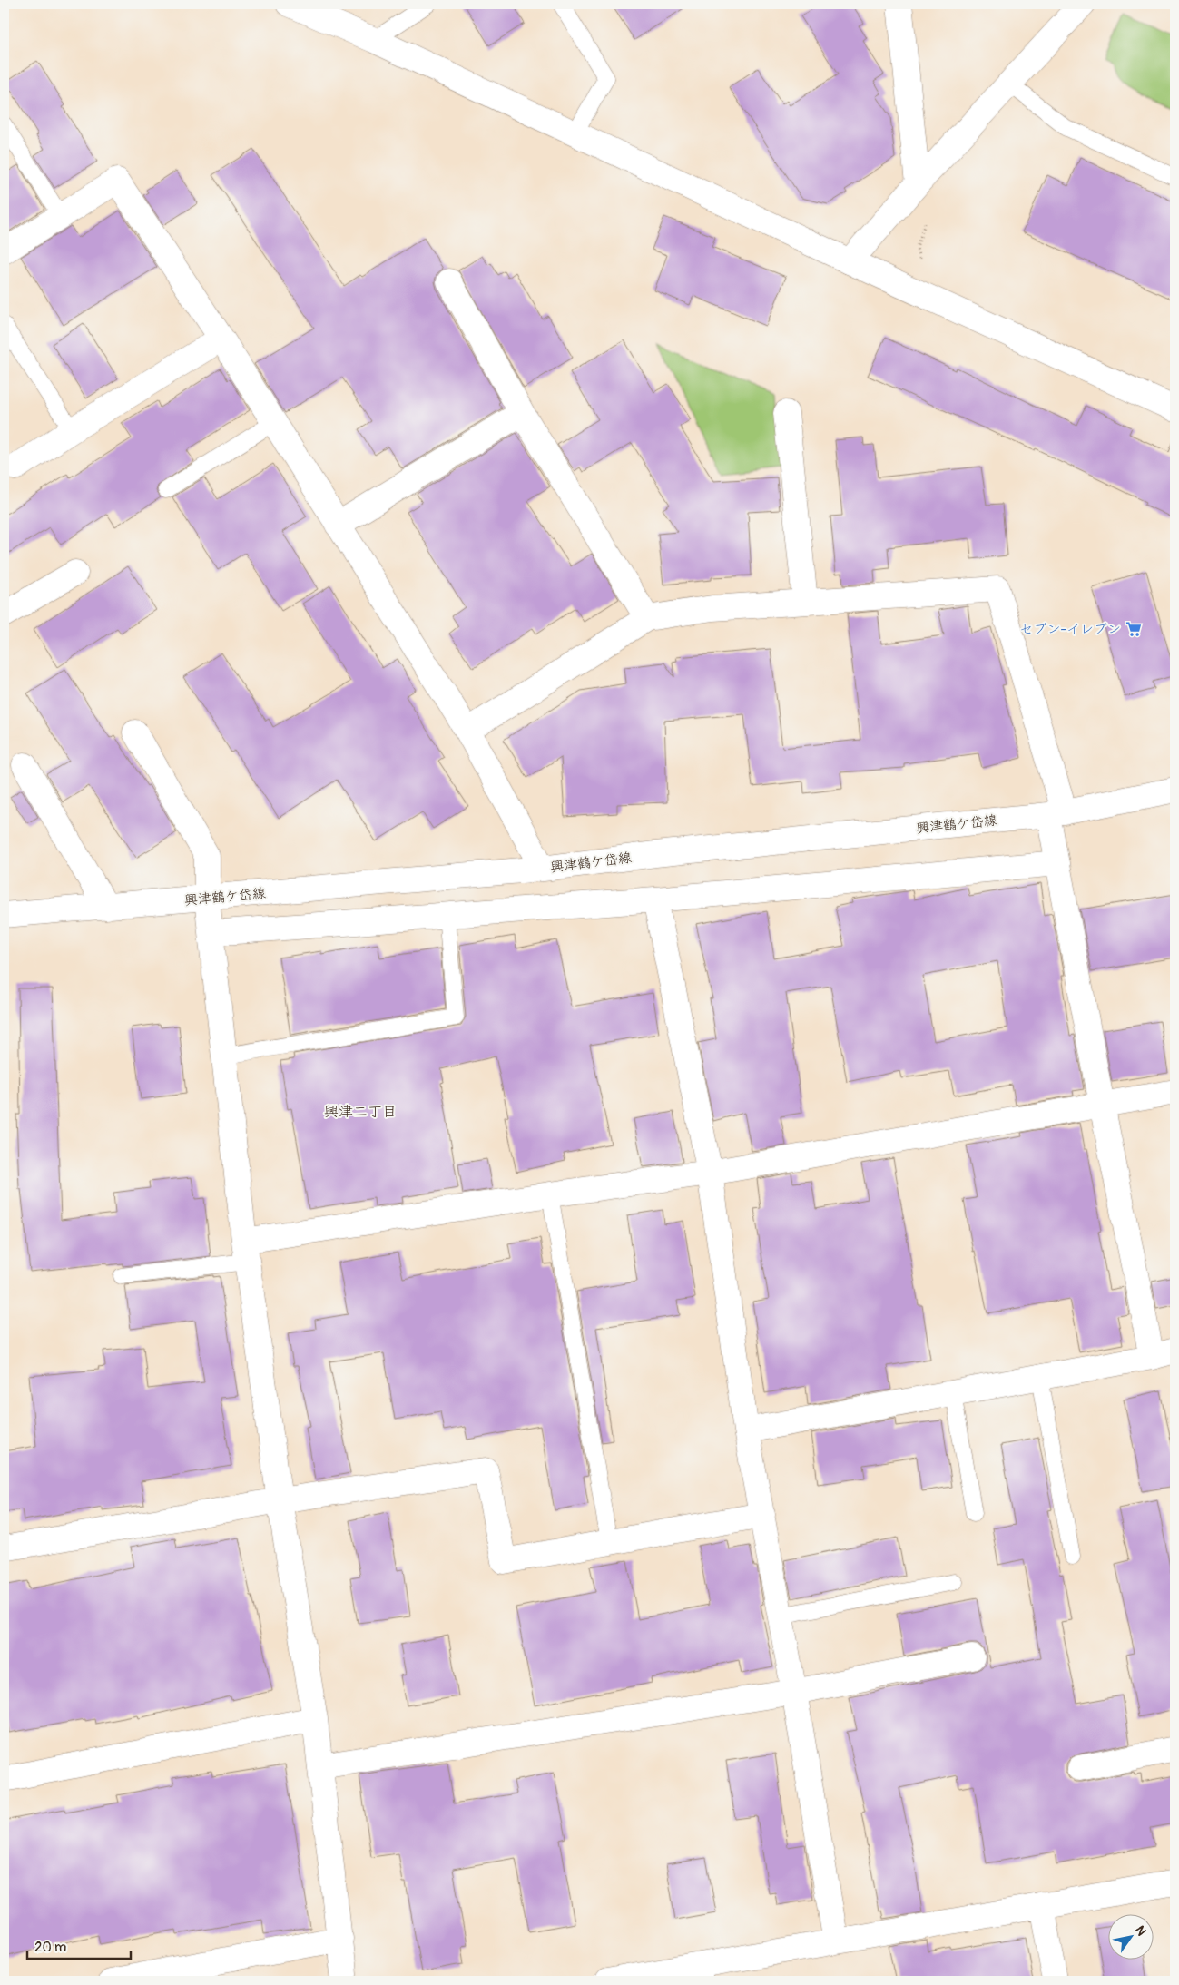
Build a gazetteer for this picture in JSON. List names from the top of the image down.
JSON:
{
  "streets": {
    "street": ["興津鶴ケ岱線"]
  },
  "districts": ["興津二丁目"],
  "places": {
    "supermarket": ["セブン-イレブン"]
  },
  "scale_bar": "20 m",
  "north": "top right"
}
